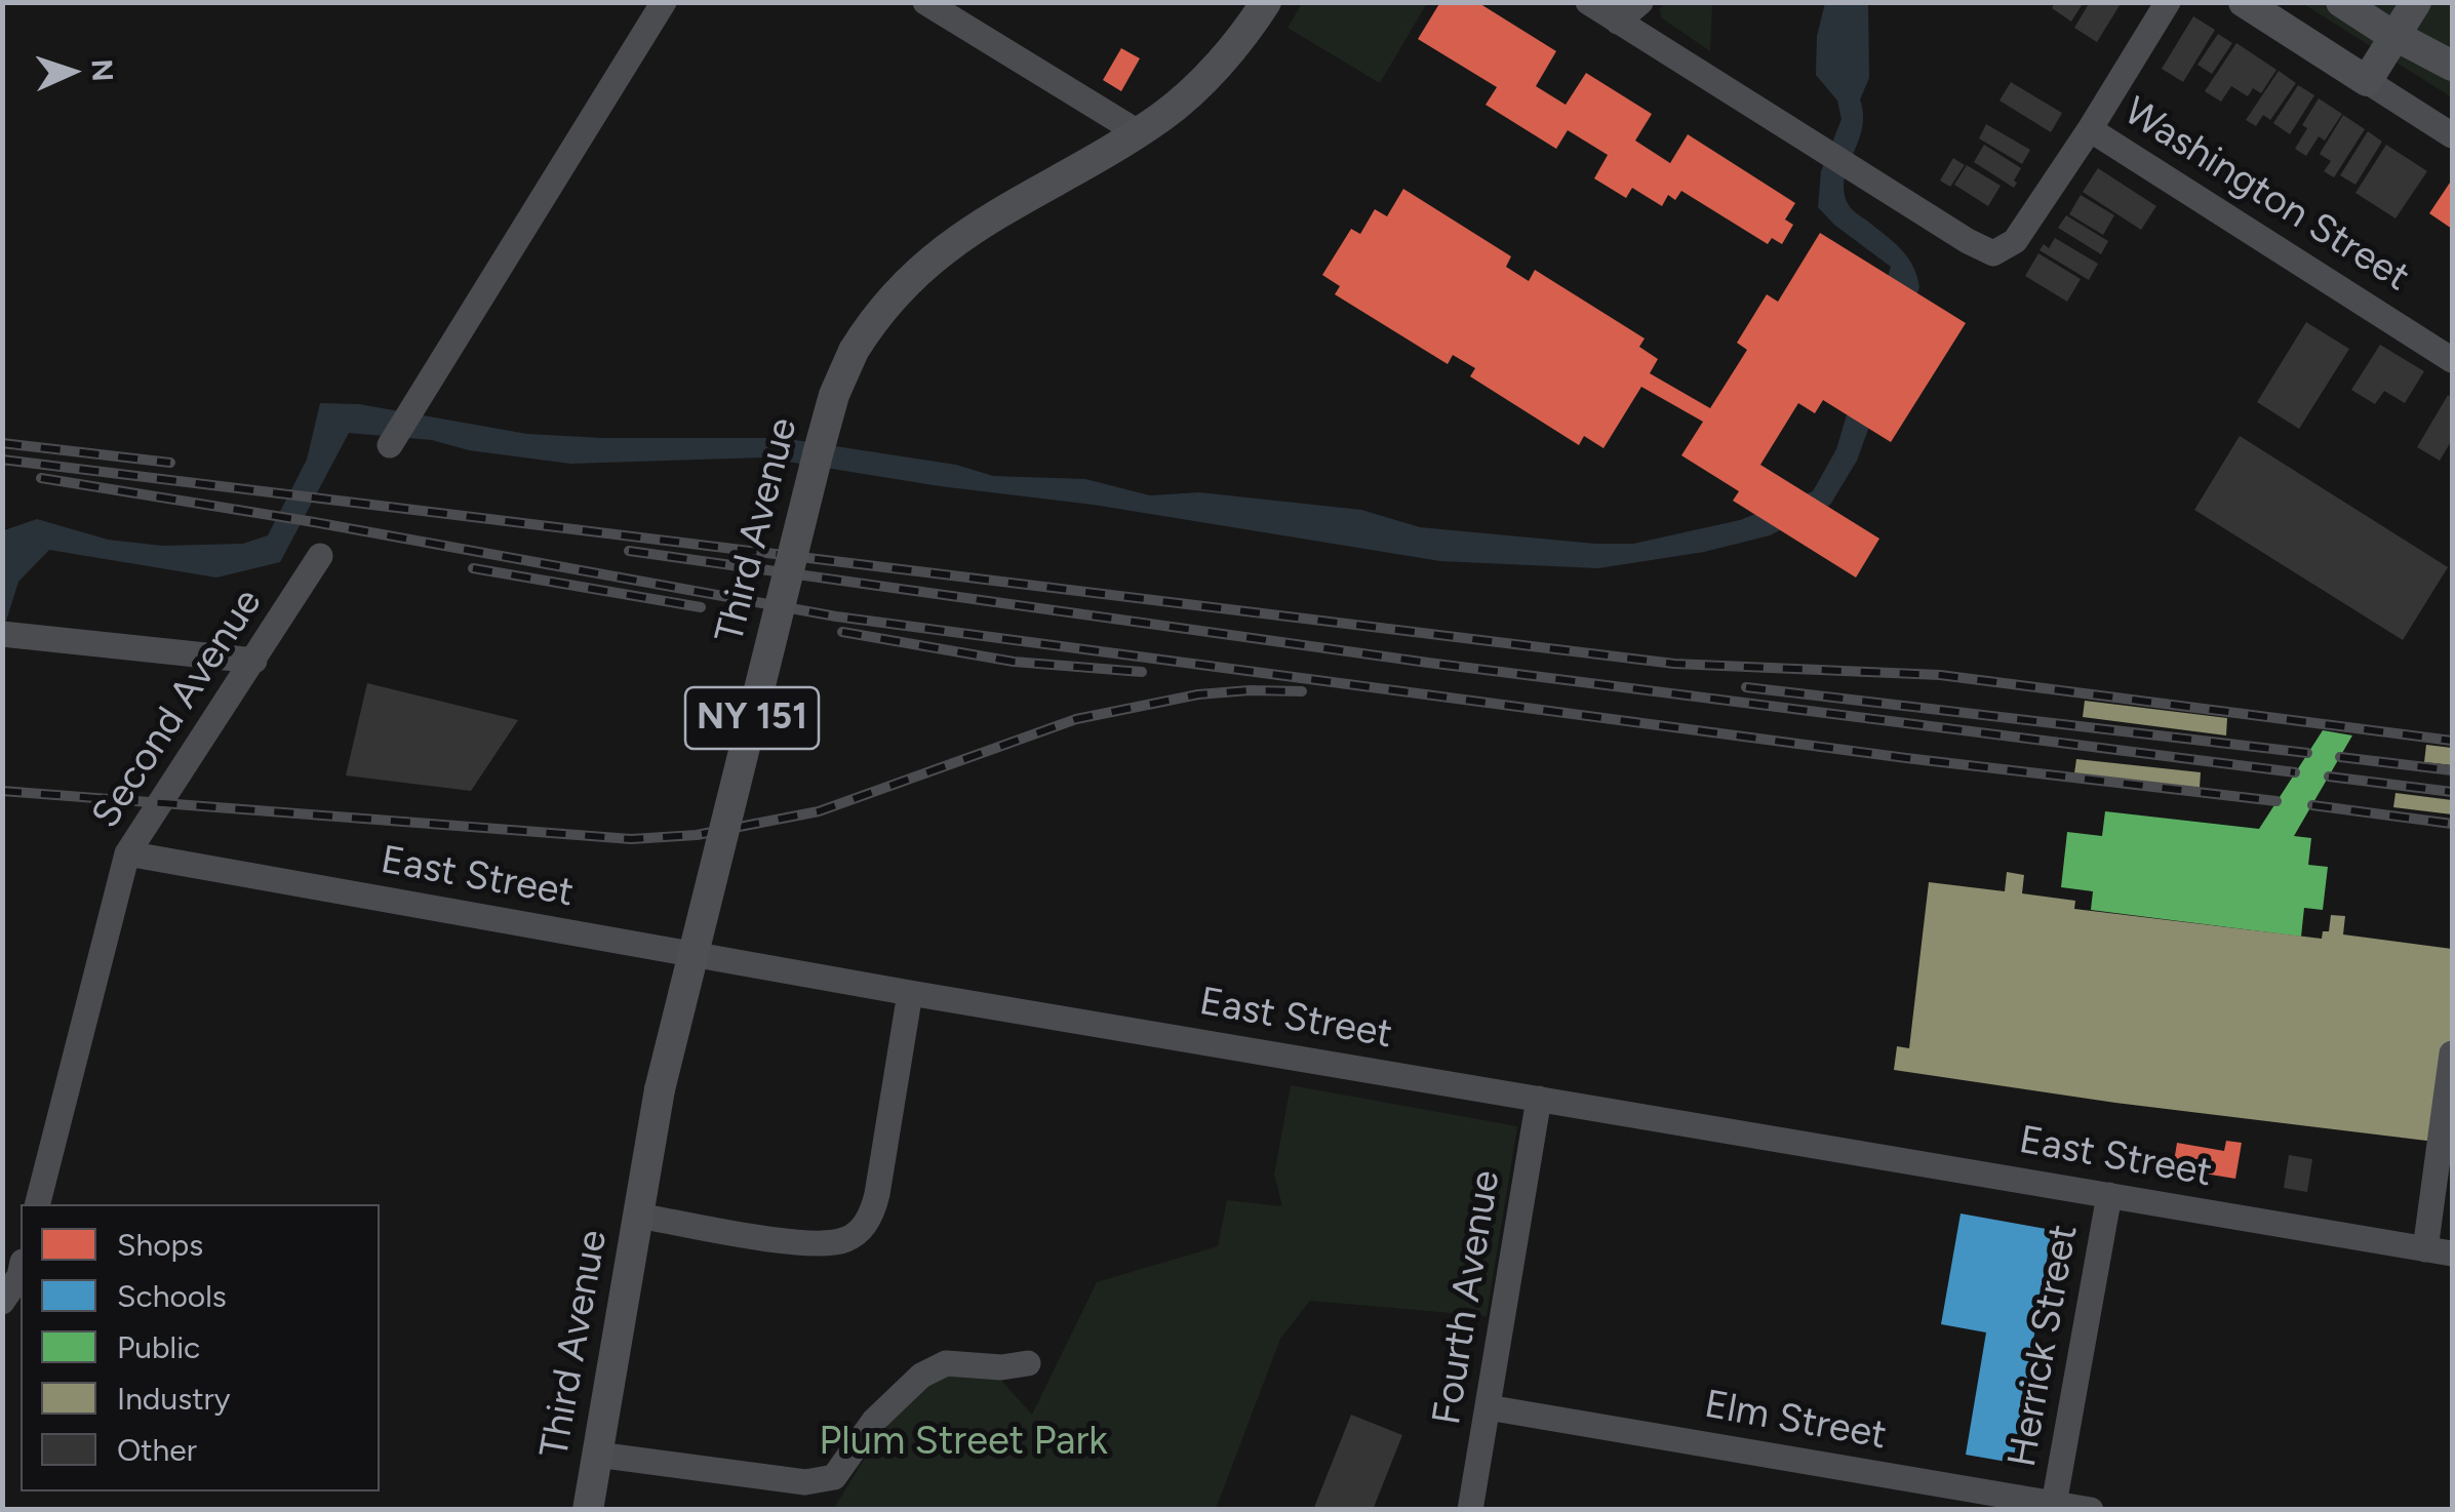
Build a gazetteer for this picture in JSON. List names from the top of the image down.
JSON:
{
  "streets": {
    "main road": ["Third Avenue", "NY 151"],
    "street": [
      "Washington Street",
      "Second Avenue",
      "East Street",
      "Fourth Avenue",
      "Herrick Street",
      "Elm Street"
    ]
  },
  "crossings": [
    ["Second Avenue", "East Street"],
    ["East Street", "Fourth Avenue"],
    ["East Street", "Herrick Street"],
    ["Fourth Avenue", "Elm Street"],
    ["Herrick Street", "Elm Street"]
  ],
  "parks": ["Plum Street Park"],
  "legend": [
    "Shops",
    "Schools",
    "Public",
    "Industry",
    "Other"
  ],
  "north": "right"
}
